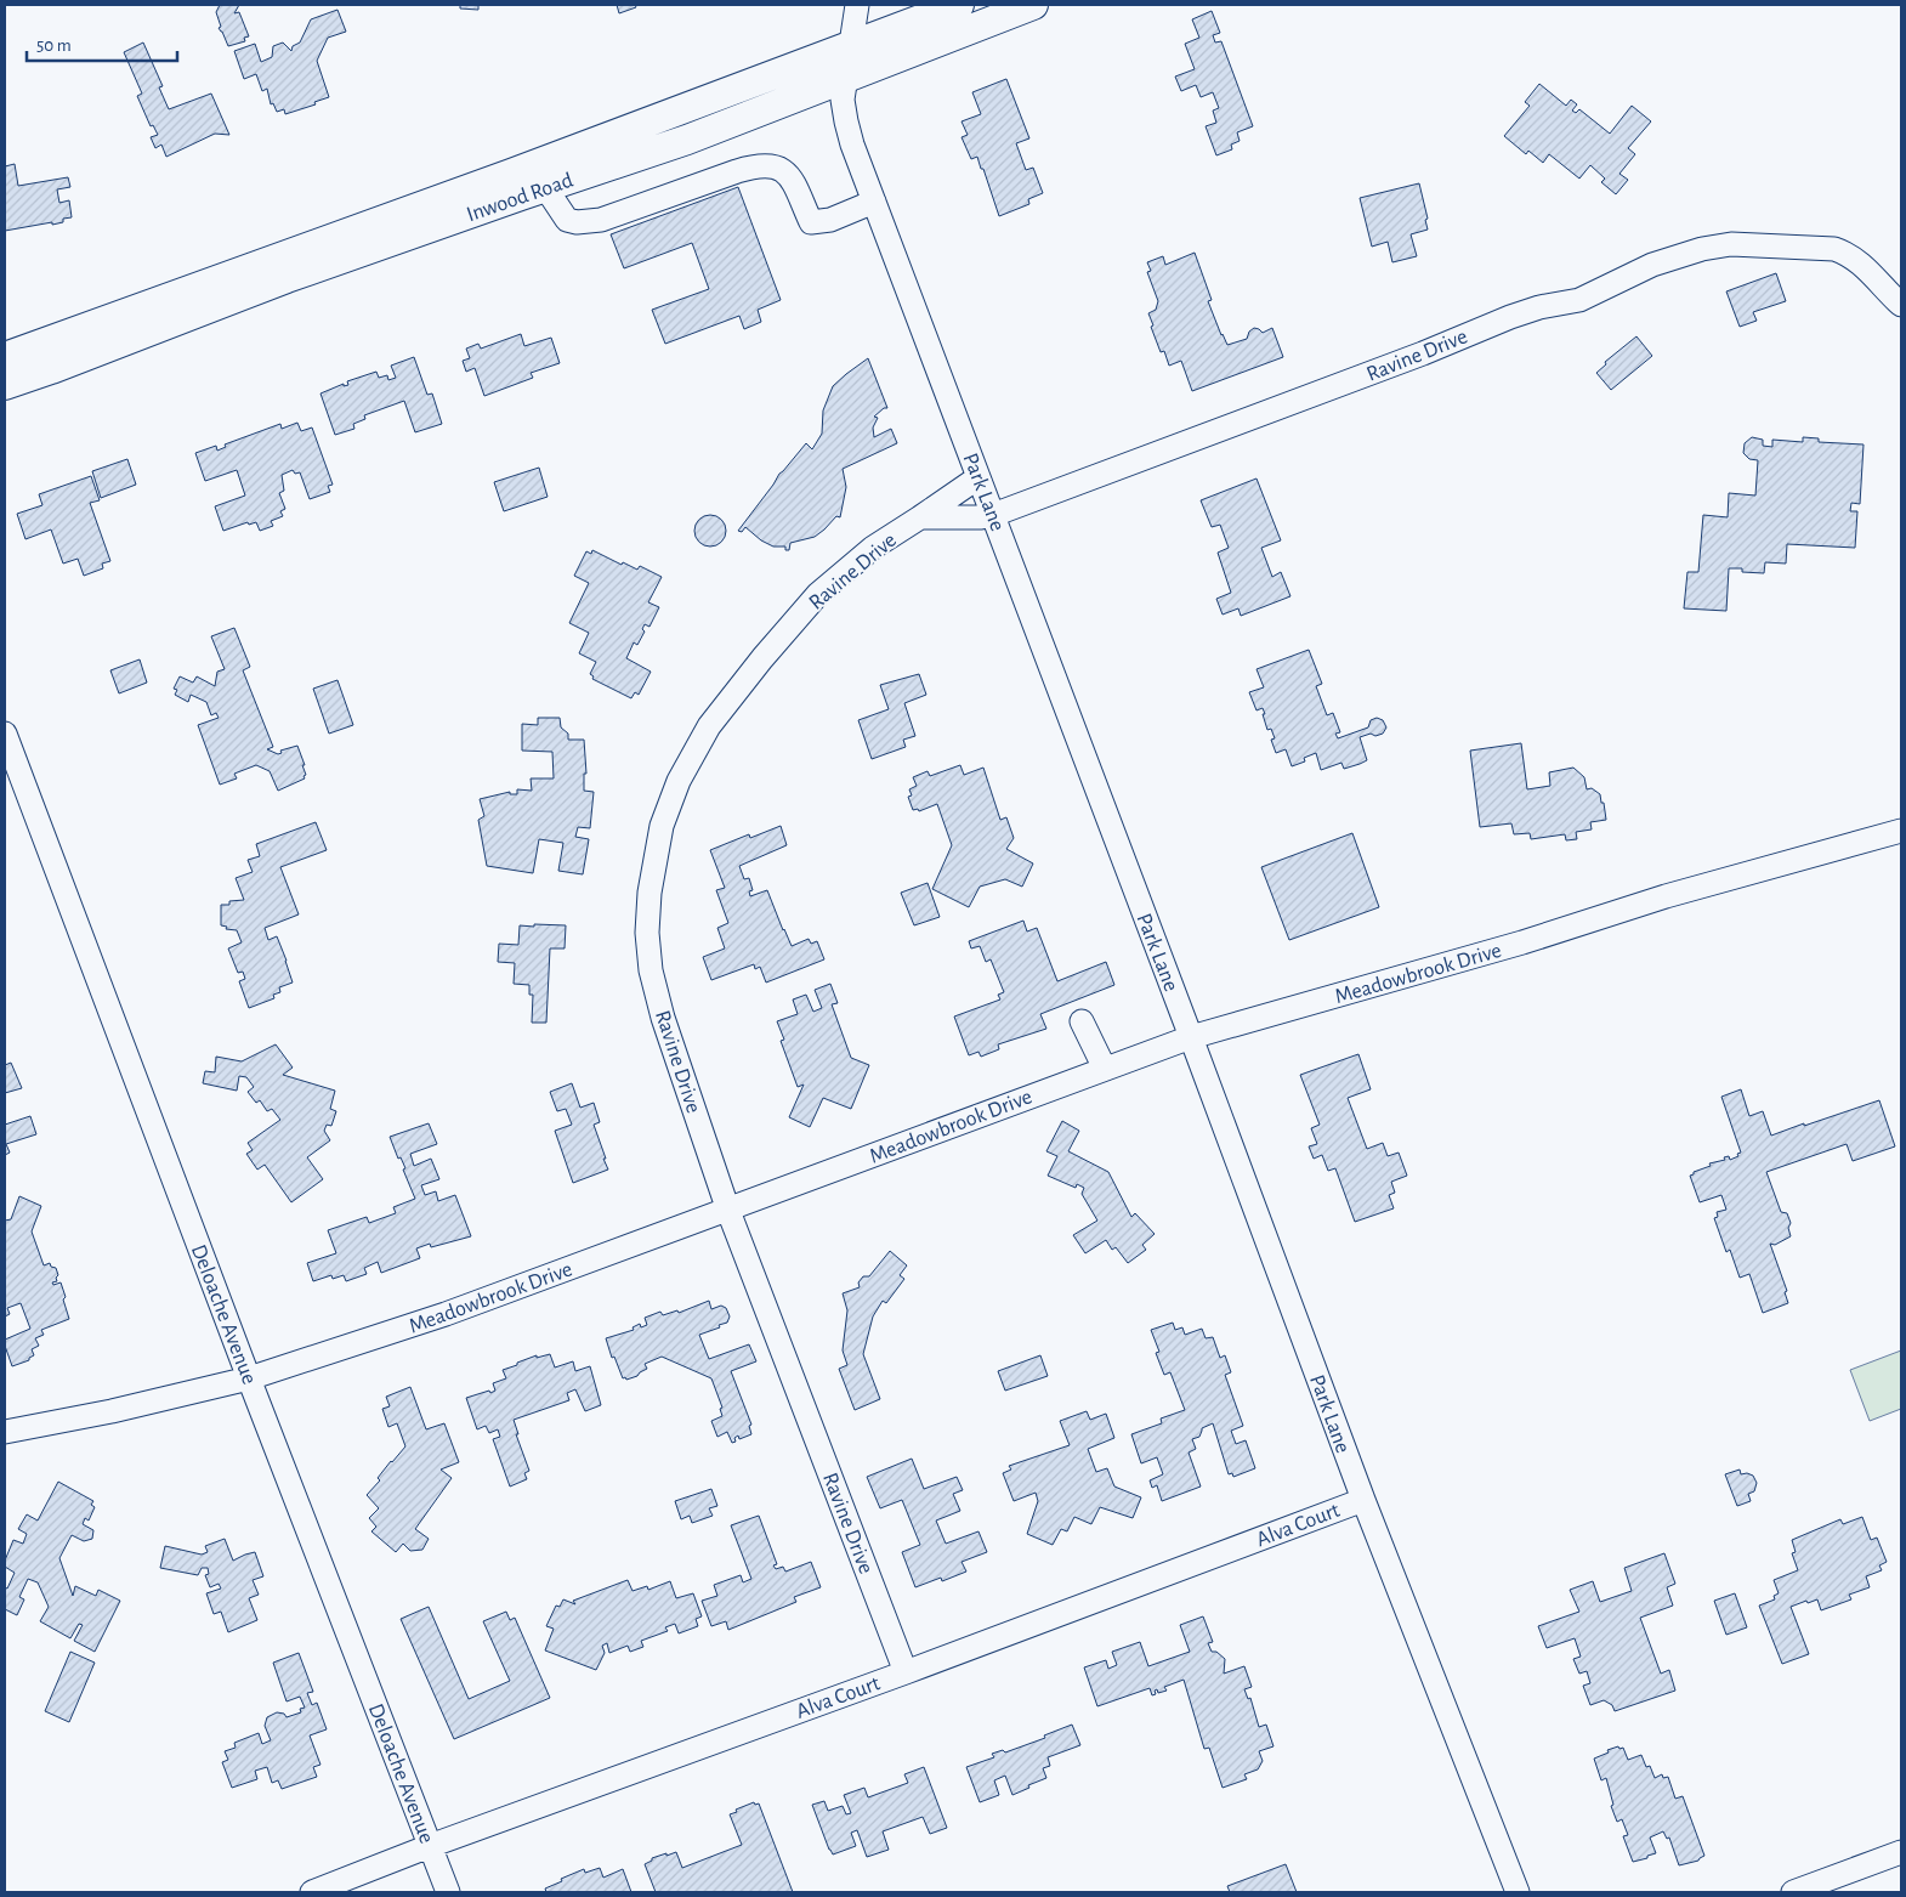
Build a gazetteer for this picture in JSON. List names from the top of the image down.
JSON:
{
  "streets": {
    "main road": ["Inwood Road"],
    "street": [
      "Ravine Drive",
      "Park Lane",
      "Meadowbrook Drive",
      "Deloache Avenue",
      "Alva Court"
    ]
  },
  "crossings": [
    ["Inwood Road", "Park Lane"],
    ["Ravine Drive", "Park Lane"],
    ["Ravine Drive", "Meadowbrook Drive"],
    ["Ravine Drive", "Alva Court"],
    ["Park Lane", "Meadowbrook Drive"],
    ["Park Lane", "Alva Court"],
    ["Meadowbrook Drive", "Deloache Avenue"],
    ["Deloache Avenue", "Alva Court"]
  ],
  "scale_bar": "50 m"
}
